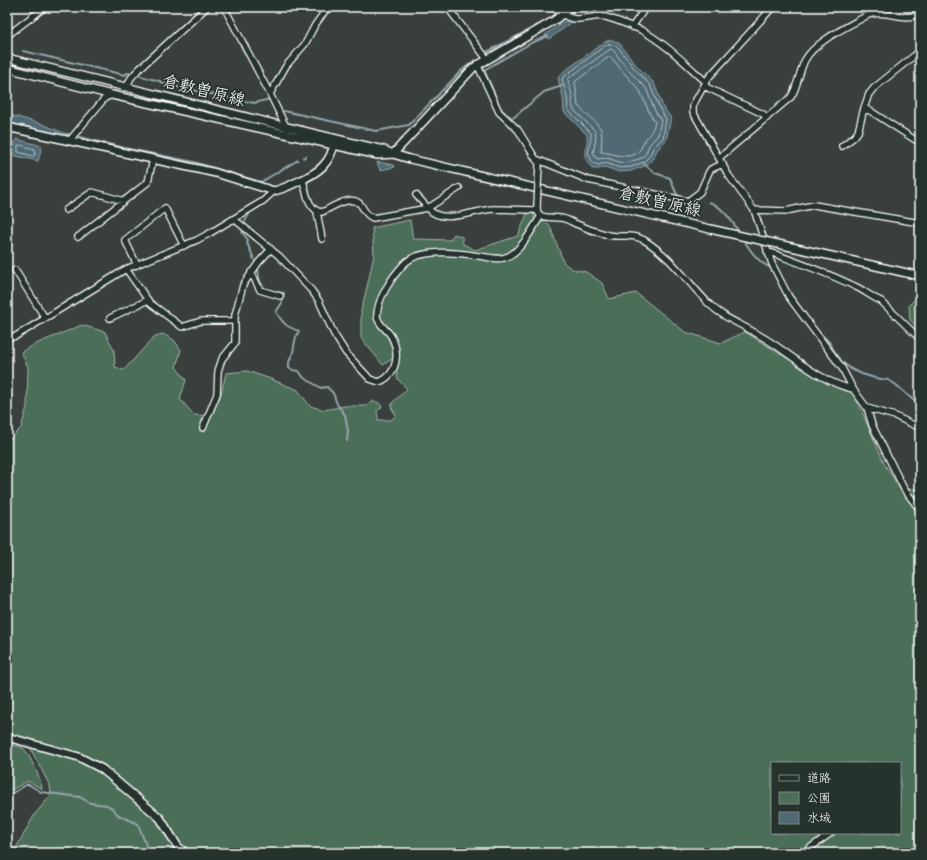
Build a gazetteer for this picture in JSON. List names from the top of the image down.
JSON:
{
  "streets": {
    "street": ["倉敷曽原線"]
  },
  "legend": ["道路", "公園", "水域"]
}
